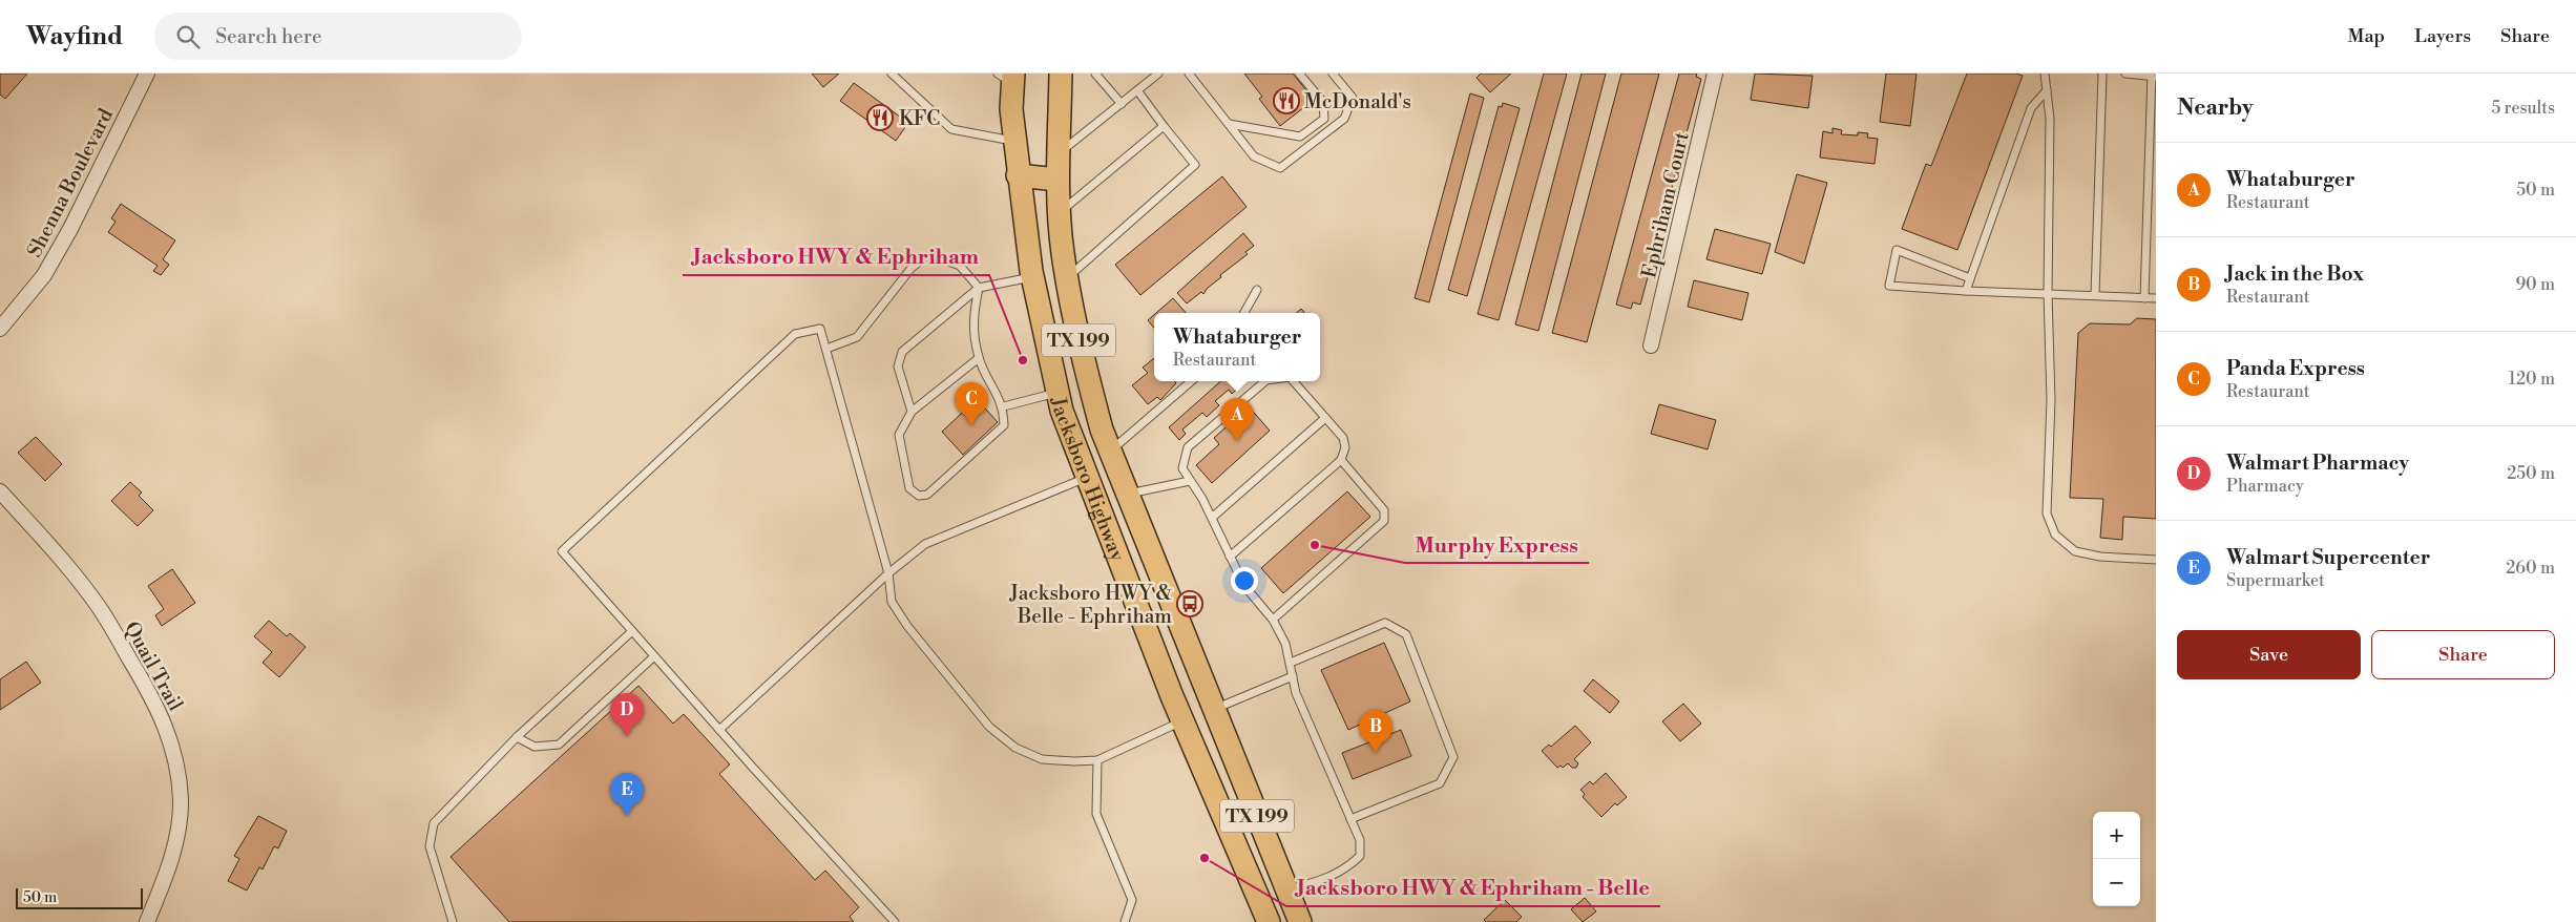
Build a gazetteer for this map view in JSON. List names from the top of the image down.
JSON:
{
  "streets": {
    "main road": ["TX 199", "Jacksboro Highway"],
    "street": ["Shenna Boulevard", "Ephriham Court", "Quail Trail"]
  },
  "places": {
    "restaurant": ["McDonald's", "KFC"],
    "other": ["Jacksboro HWY & Ephriham", "Murphy Express", "Jacksboro HWY & Ephriham - Belle"],
    "bus stop": ["Jacksboro HWY & Belle - Ephriham"]
  },
  "scale_bar": "50 m",
  "page": {
    "header": "Wayfind",
    "search": "Search here",
    "nav": ["Map", "Layers", "Share"],
    "heading": ["Nearby", "5 results"],
    "list": [
      {
        "mark": "A",
        "name": "Whataburger",
        "note": "Restaurant",
        "value": "50 m"
      },
      {
        "mark": "B",
        "name": "Jack in the Box",
        "note": "Restaurant",
        "value": "90 m"
      },
      {
        "mark": "C",
        "name": "Panda Express",
        "note": "Restaurant",
        "value": "120 m"
      },
      {
        "mark": "D",
        "name": "Walmart Pharmacy",
        "note": "Pharmacy",
        "value": "250 m"
      },
      {
        "mark": "E",
        "name": "Walmart Supercenter",
        "note": "Supermarket",
        "value": "260 m"
      }
    ],
    "popup": ["Whataburger", "Restaurant"],
    "pins": [
      "C",
      "A",
      "D",
      "B",
      "E"
    ],
    "buttons": ["Save", "Share"],
    "map_buttons": ["+", "−"],
    "scale": "50 m"
  }
}
